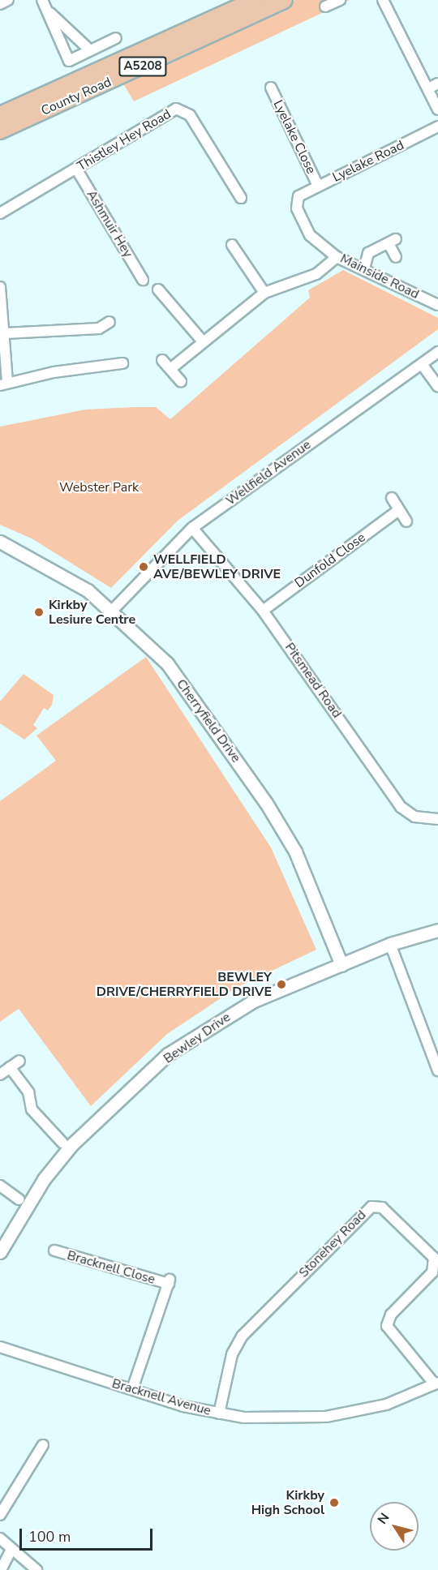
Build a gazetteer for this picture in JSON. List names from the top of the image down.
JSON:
{
  "streets": {
    "main road": ["A5208", "County Road"],
    "street": [
      "Lyelake Close",
      "Thistley Hey Road",
      "Lyelake Road",
      "Ashmuir Hey",
      "Mainside Road",
      "Wellfield Avenue",
      "Dunfold Close",
      "Pitsmead Road",
      "Cherryfield Drive",
      "Bewley Drive",
      "Stonehey Road",
      "Bracknell Close",
      "Bracknell Avenue"
    ]
  },
  "crossings": [
    ["Lyelake Close", "Lyelake Road"],
    ["Thistley Hey Road", "Ashmuir Hey"],
    ["Lyelake Road", "Mainside Road"],
    ["Wellfield Avenue", "Pitsmead Road"],
    ["Wellfield Avenue", "Cherryfield Drive"],
    ["Dunfold Close", "Pitsmead Road"],
    ["Cherryfield Drive", "Bewley Drive"],
    ["Stonehey Road", "Bracknell Avenue"],
    ["Bracknell Close", "Bracknell Avenue"]
  ],
  "parks": ["Webster Park"],
  "places": [
    "WELLFIELD AVE/BEWLEY DRIVE",
    "Kirkby Lesiure Centre",
    "BEWLEY DRIVE/CHERRYFIELD DRIVE",
    "Kirkby High School"
  ],
  "scale_bar": "100 m",
  "north": "top left"
}
